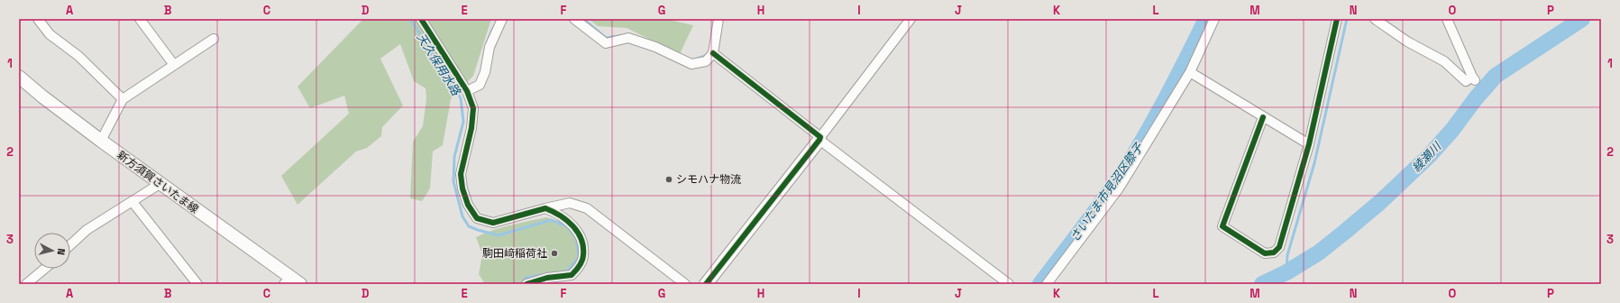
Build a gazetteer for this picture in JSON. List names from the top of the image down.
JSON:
{
  "streets": {
    "main road": ["新方須賀さいたま線"]
  },
  "water": ["天久保用水路", "綾瀬川", "さいたま市見沼区膝子"],
  "places": ["シモハナ物流", "駒田﨑稲荷社"],
  "north": "right",
  "grid": {
    "columns": [
      "A",
      "B",
      "C",
      "D",
      "E",
      "F",
      "G",
      "H",
      "I",
      "J",
      "K",
      "L",
      "M",
      "N",
      "O",
      "P"
    ],
    "rows": ["1", "2", "3"]
  }
}
